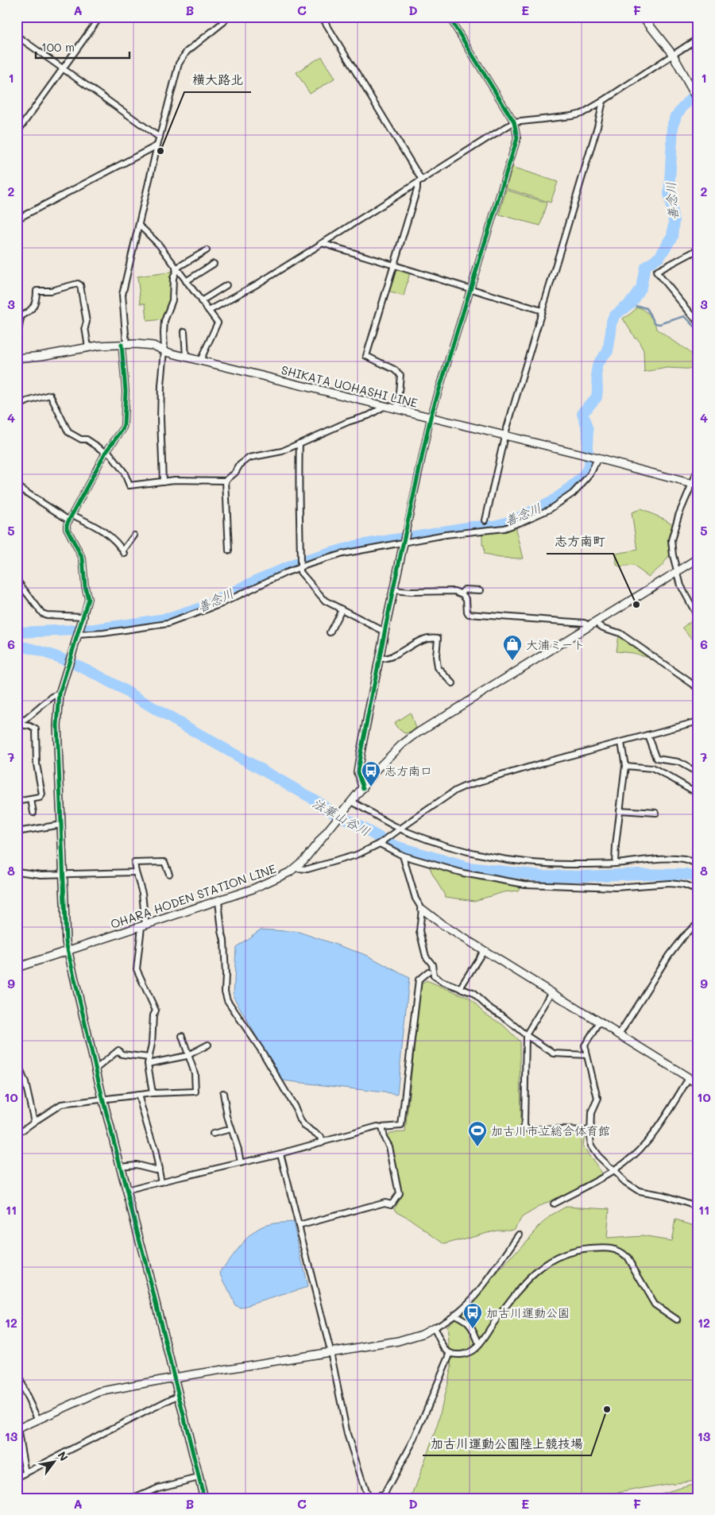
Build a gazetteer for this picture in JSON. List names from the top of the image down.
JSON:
{
  "streets": {
    "street": ["SHIKATA UOHASHI LINE", "OHARA HODEN STATION LINE"]
  },
  "water": ["善念川", "法華山谷川"],
  "places": {
    "other": ["横大路北", "志方南町", "加古川運動公園陸上競技場"],
    "shop": ["大浦ミート"],
    "bus stop": ["志方南口", "加古川運動公園"],
    "sports": ["加古川市立総合体育館"]
  },
  "scale_bar": "100 m",
  "north": "top right",
  "grid": {
    "columns": [
      "A",
      "B",
      "C",
      "D",
      "E",
      "F"
    ],
    "rows": [
      "1",
      "2",
      "3",
      "4",
      "5",
      "6",
      "7",
      "8",
      "9",
      "10",
      "11",
      "12",
      "13"
    ]
  }
}
